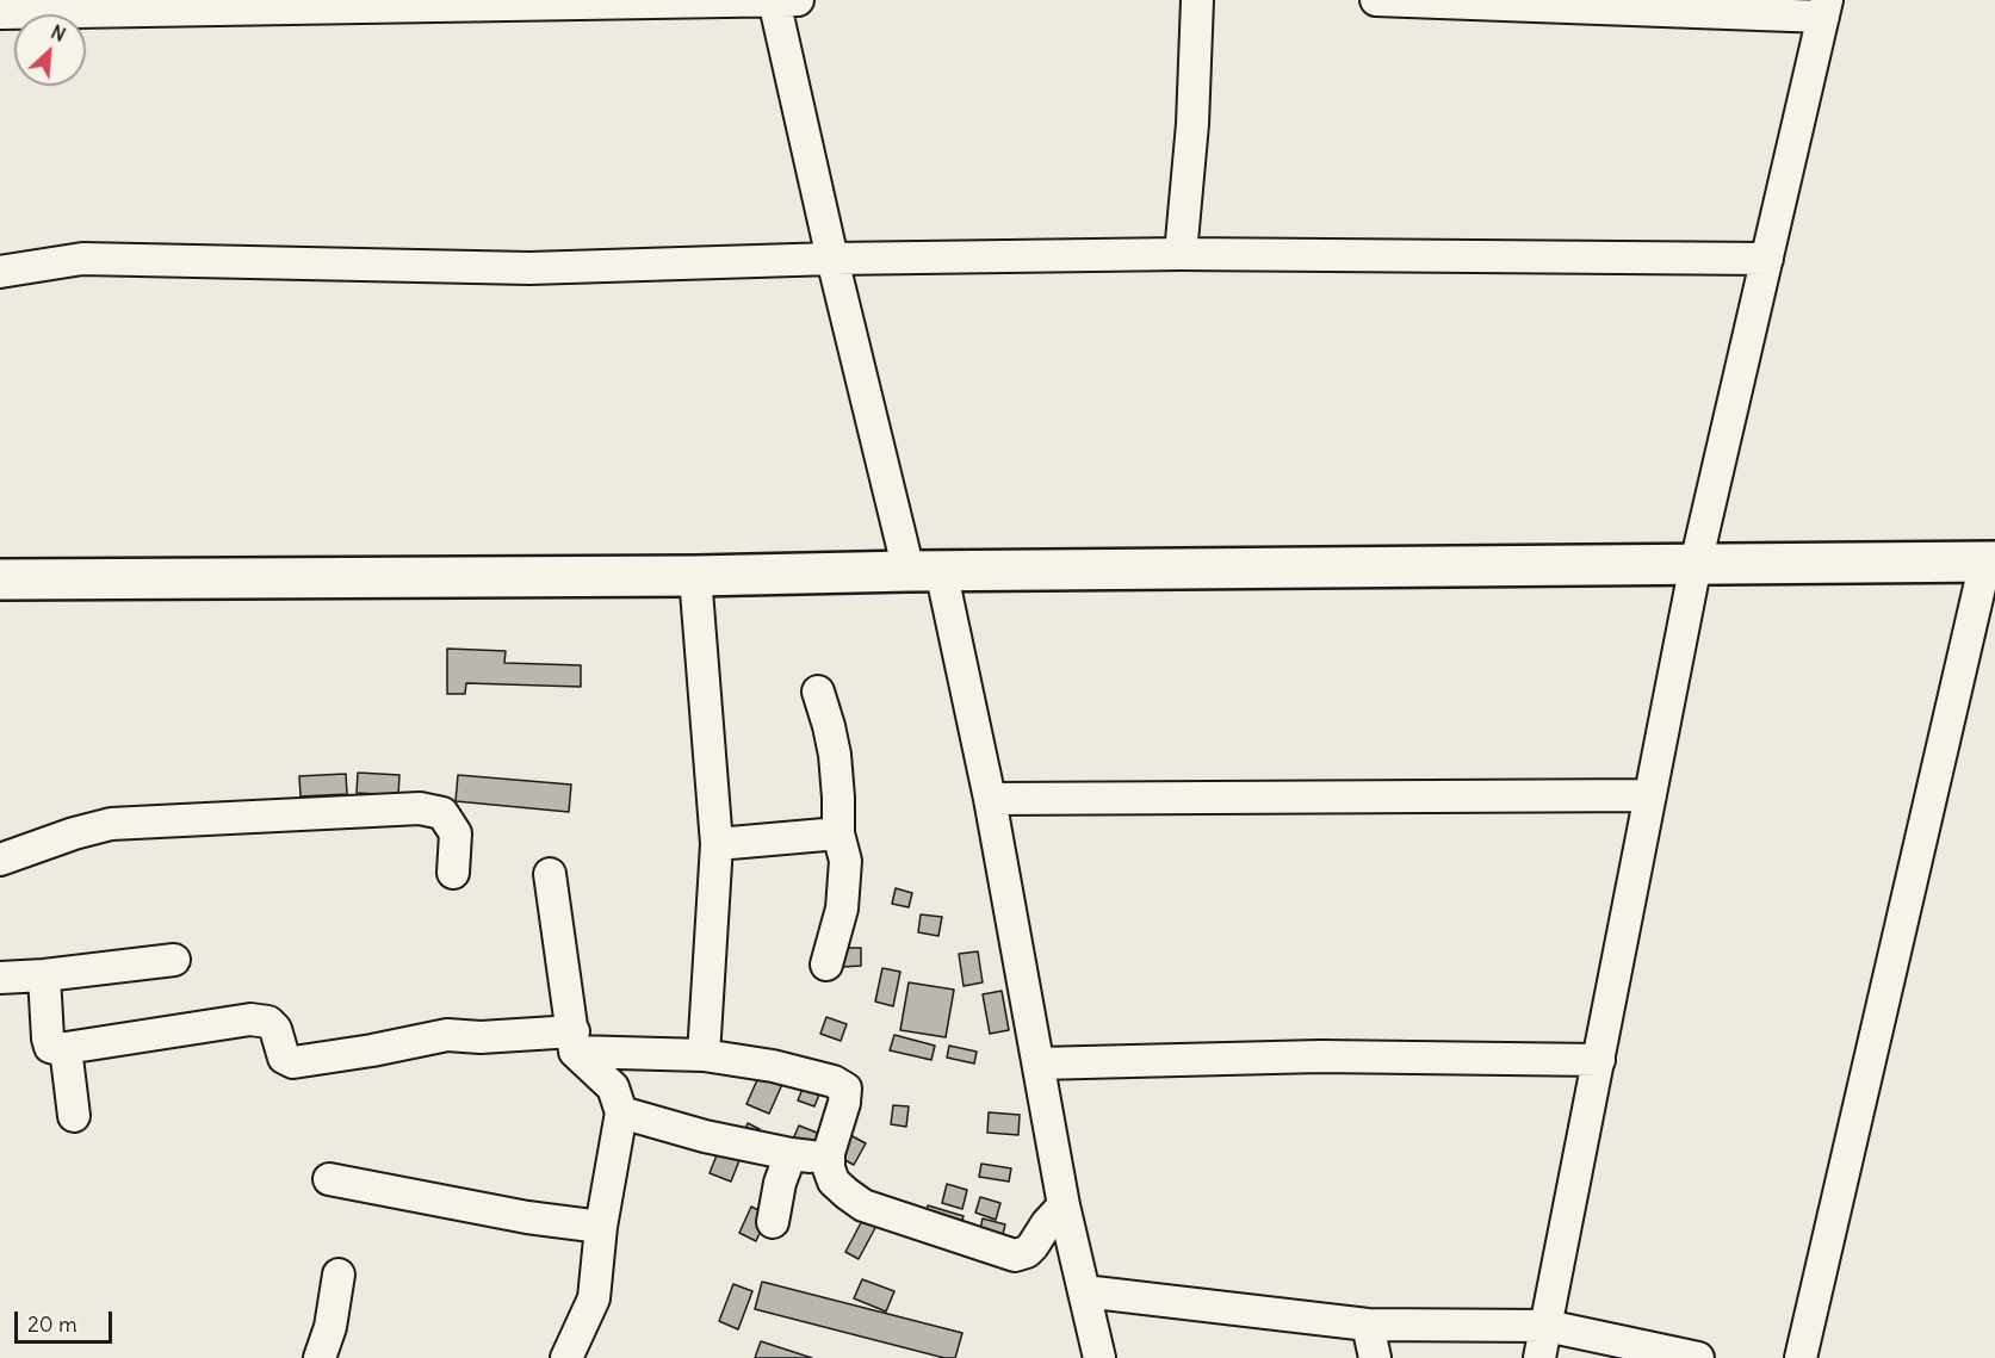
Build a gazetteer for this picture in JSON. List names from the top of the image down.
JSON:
{
  "scale_bar": "20 m",
  "north": "top right"
}
